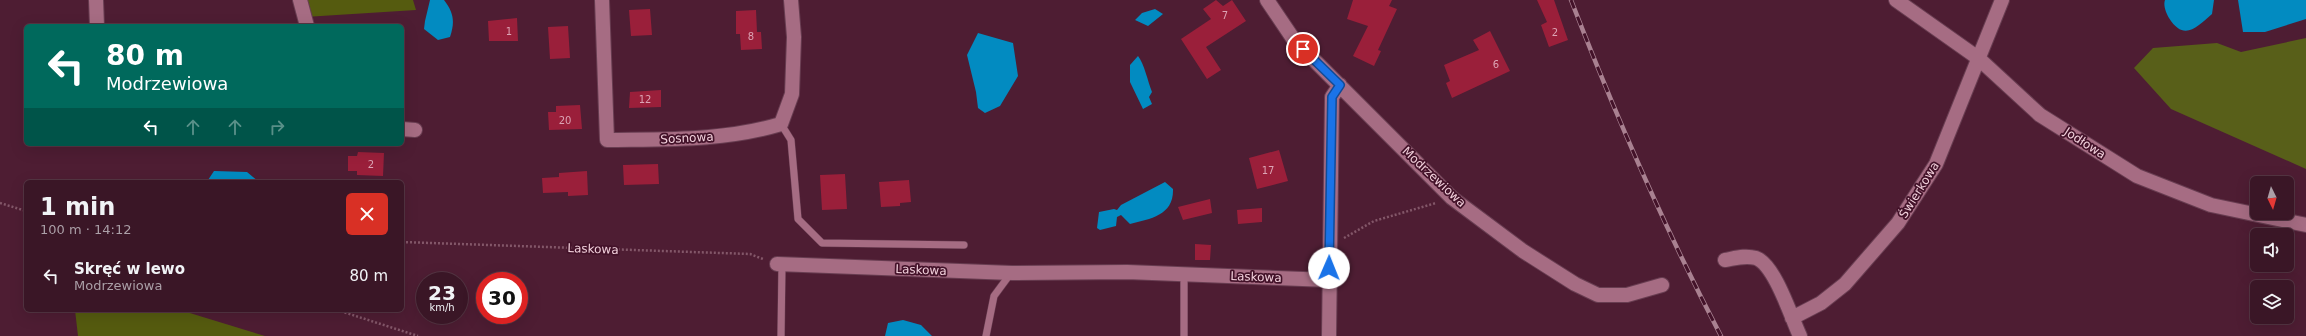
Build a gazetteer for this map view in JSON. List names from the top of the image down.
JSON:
{
  "streets": {
    "street": [
      "Sosnowa",
      "Jodłowa",
      "Modrzewiowa",
      "Świerkowa",
      "Laskowa"
    ]
  },
  "crossings": [
    ["Jodłowa", "Świerkowa"]
  ],
  "house_numbers": [
    "7",
    "1",
    "2",
    "8",
    "6",
    "12",
    "20",
    "2",
    "17"
  ],
  "north": "bottom",
  "page": {
    "turn": ["80 m", "Modrzewiowa"],
    "heading": ["1 min", "100 m · 14:12"],
    "list": [
      {
        "name": "Skręć w lewo",
        "note": "Modrzewiowa",
        "value": "80 m"
      }
    ],
    "speed": "23 km/h",
    "limit": "30"
  }
}
